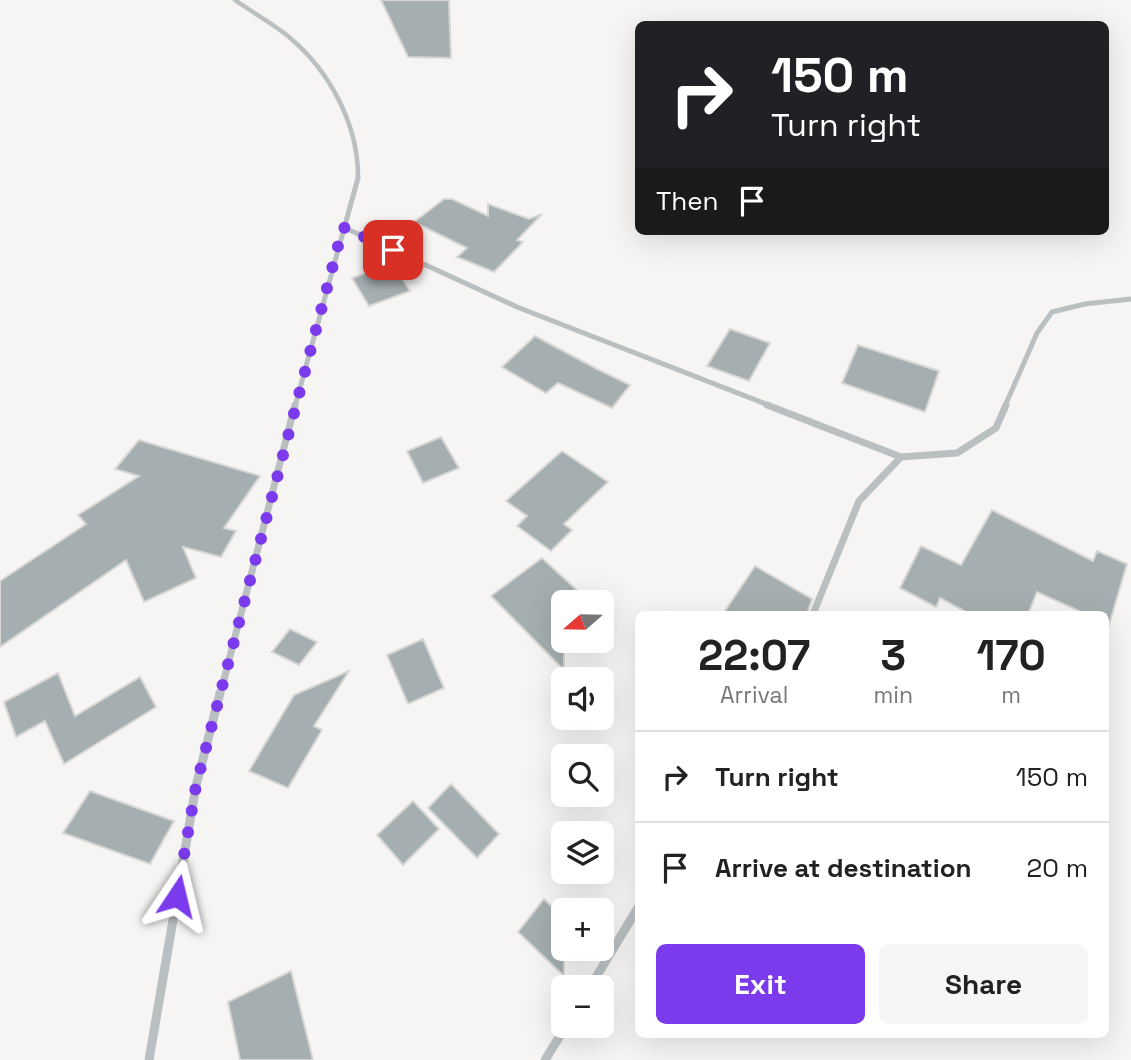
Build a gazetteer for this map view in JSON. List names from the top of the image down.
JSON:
{
  "north": "left",
  "page": {
    "turn": ["150 m", "Turn right"],
    "then": "Then",
    "map_buttons": ["+", "−"],
    "eta": [
      "22:07",
      "Arrival",
      "3",
      "min",
      "170",
      "m"
    ],
    "list": [
      {
        "name": "Turn right",
        "value": "150 m"
      },
      {
        "name": "Arrive at destination",
        "value": "20 m"
      }
    ],
    "buttons": ["Exit", "Share"]
  }
}
